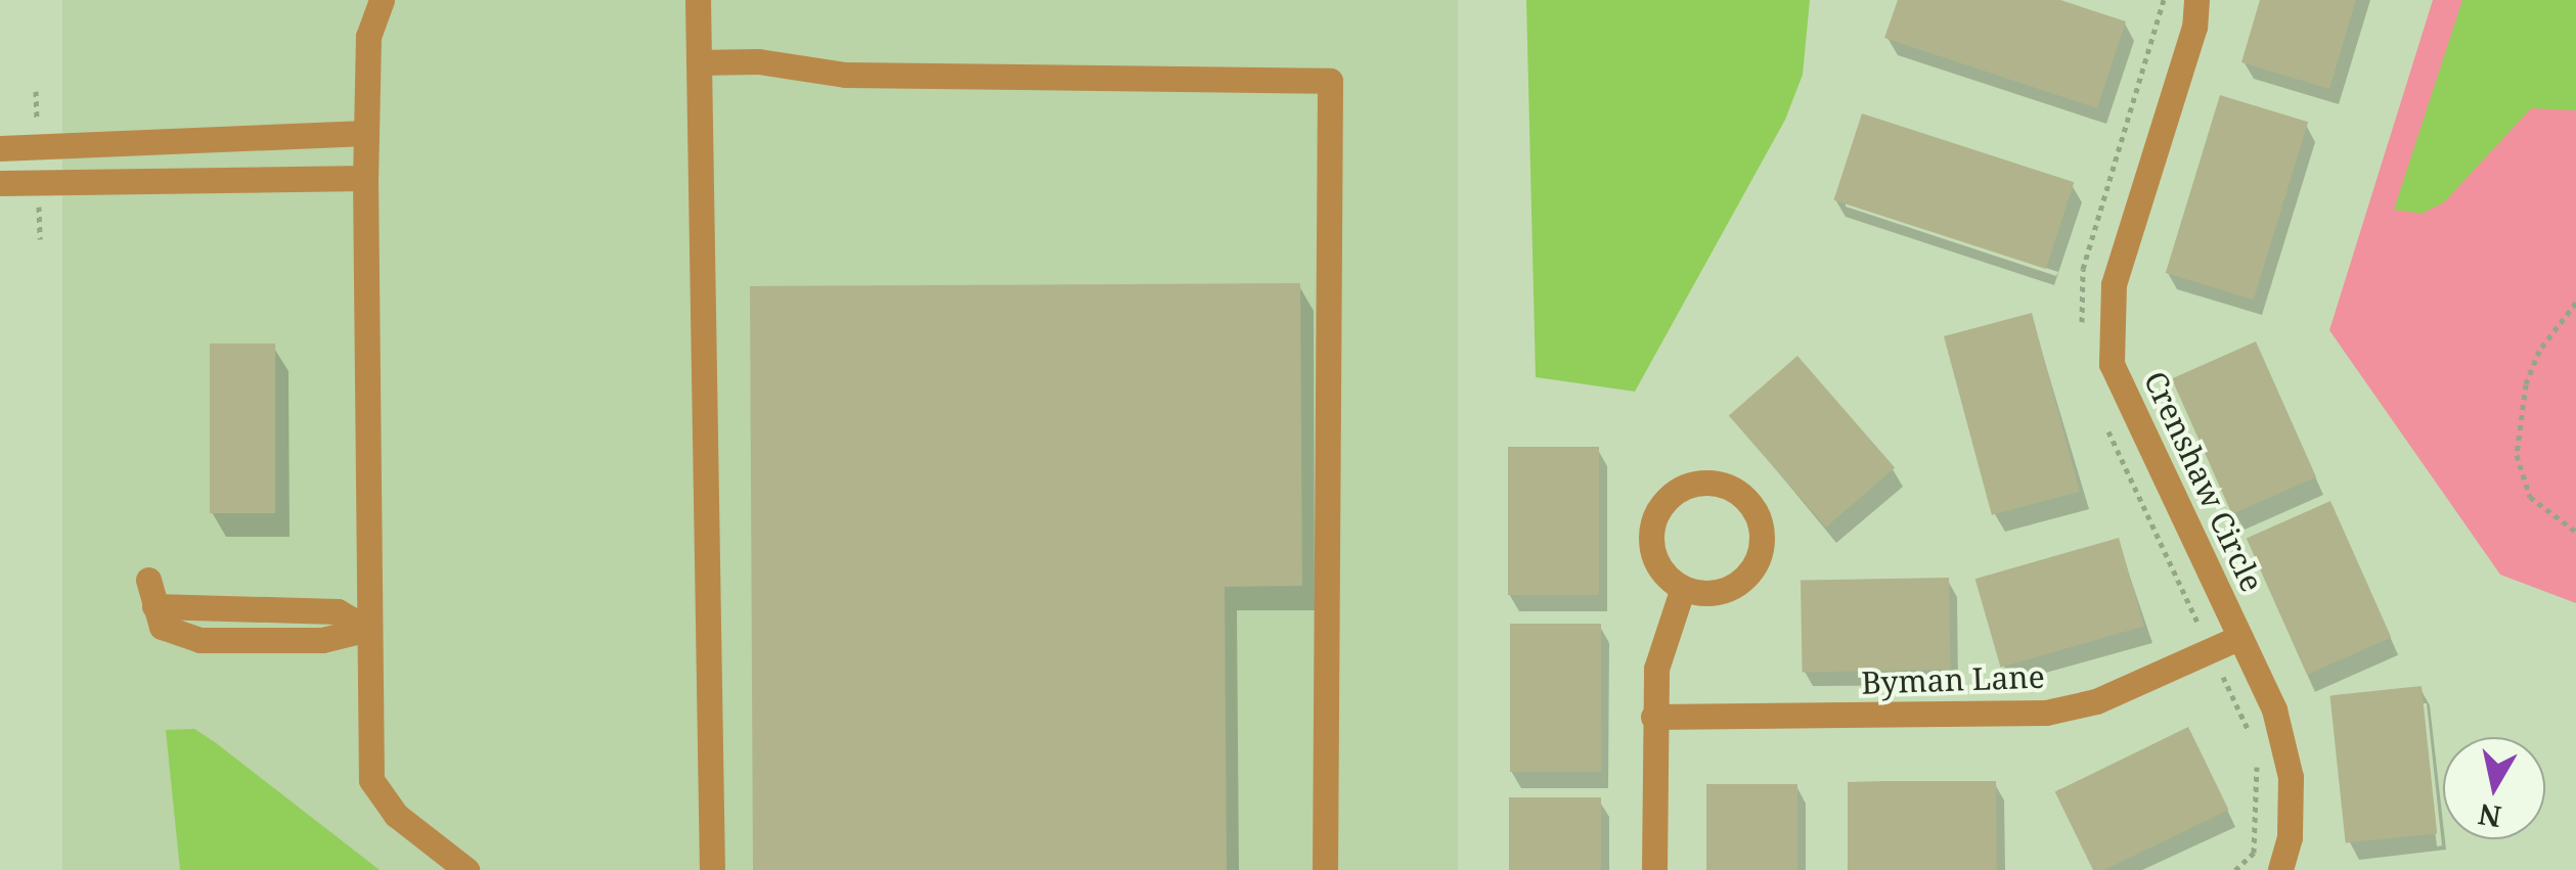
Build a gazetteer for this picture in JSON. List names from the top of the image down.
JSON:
{
  "streets": {
    "street": ["Crenshaw Circle", "Byman Lane"]
  },
  "crossings": [
    ["Crenshaw Circle", "Byman Lane"]
  ],
  "north": "bottom"
}
